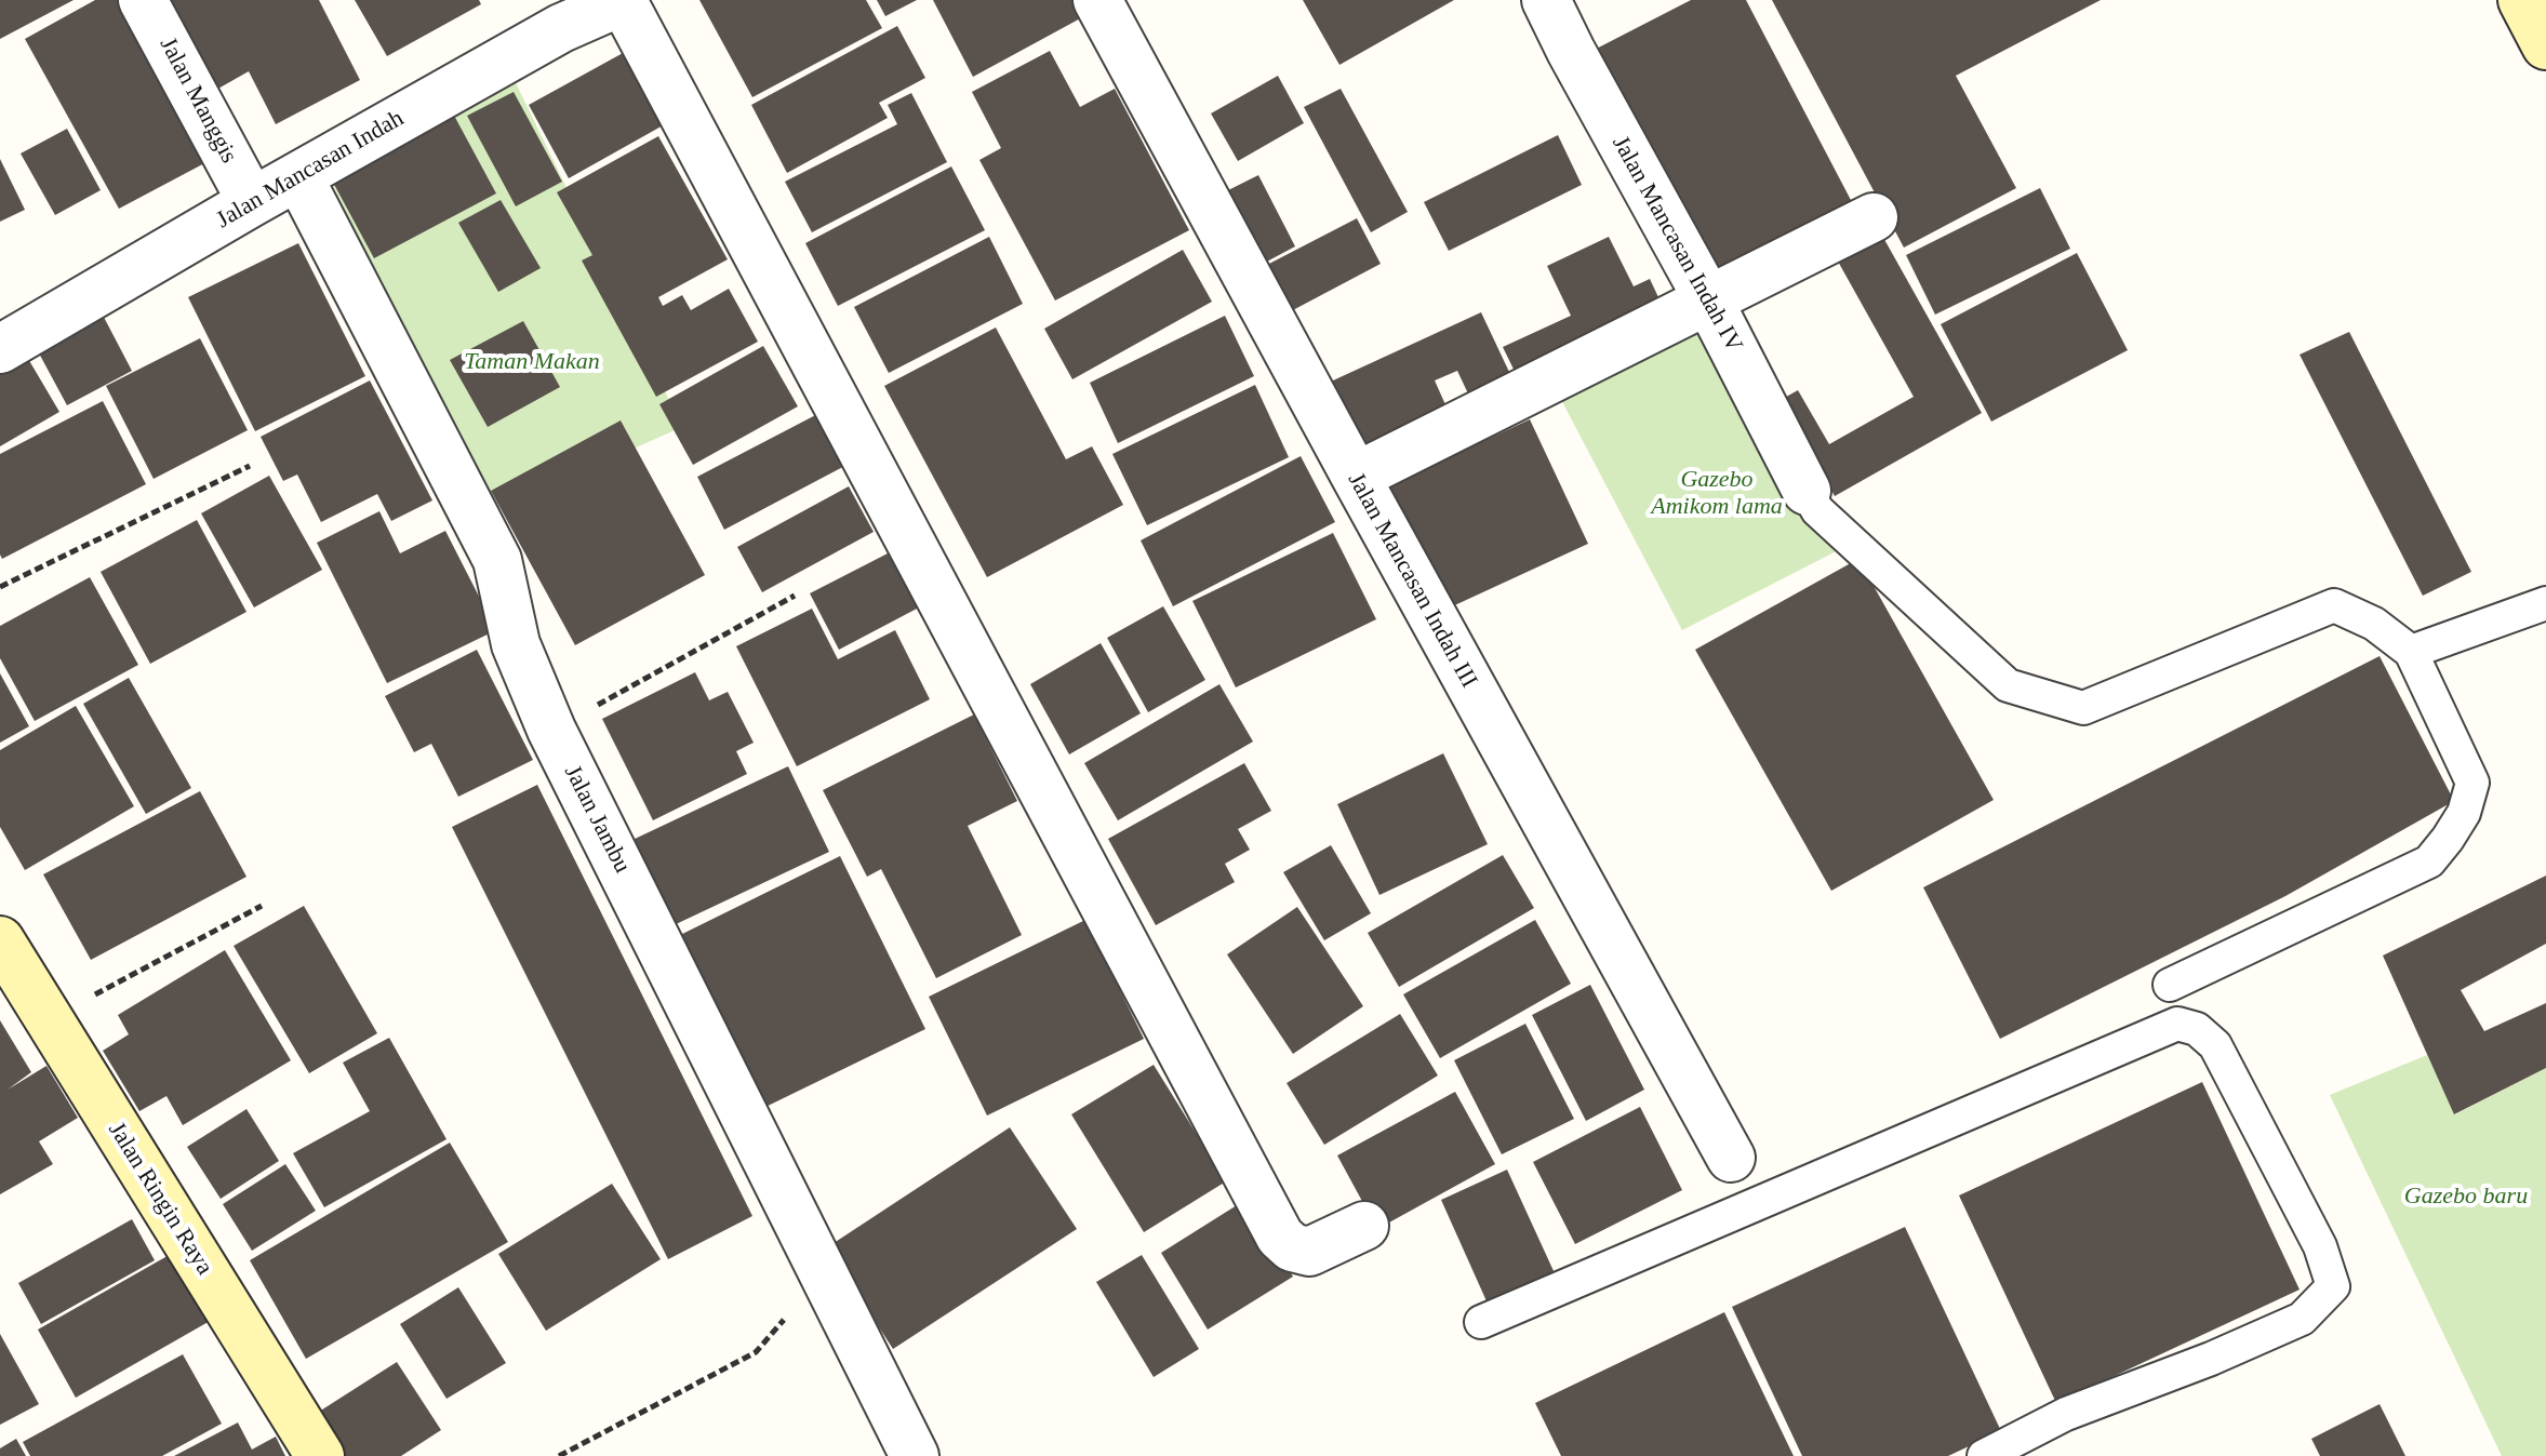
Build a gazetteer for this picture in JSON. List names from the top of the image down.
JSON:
{
  "streets": {
    "main road": ["Jalan Ringin Raya"],
    "street": [
      "Jalan Manggis",
      "Jalan Mancasan Indah",
      "Jalan Mancasan Indah IV",
      "Jalan Mancasan Indah III",
      "Jalan Jambu"
    ]
  },
  "crossings": [
    ["Jalan Manggis", "Jalan Mancasan Indah"],
    ["Jalan Mancasan Indah", "Jalan Jambu"]
  ],
  "parks": ["Taman Makan", "Gazebo Amikom lama", "Gazebo baru"]
}
